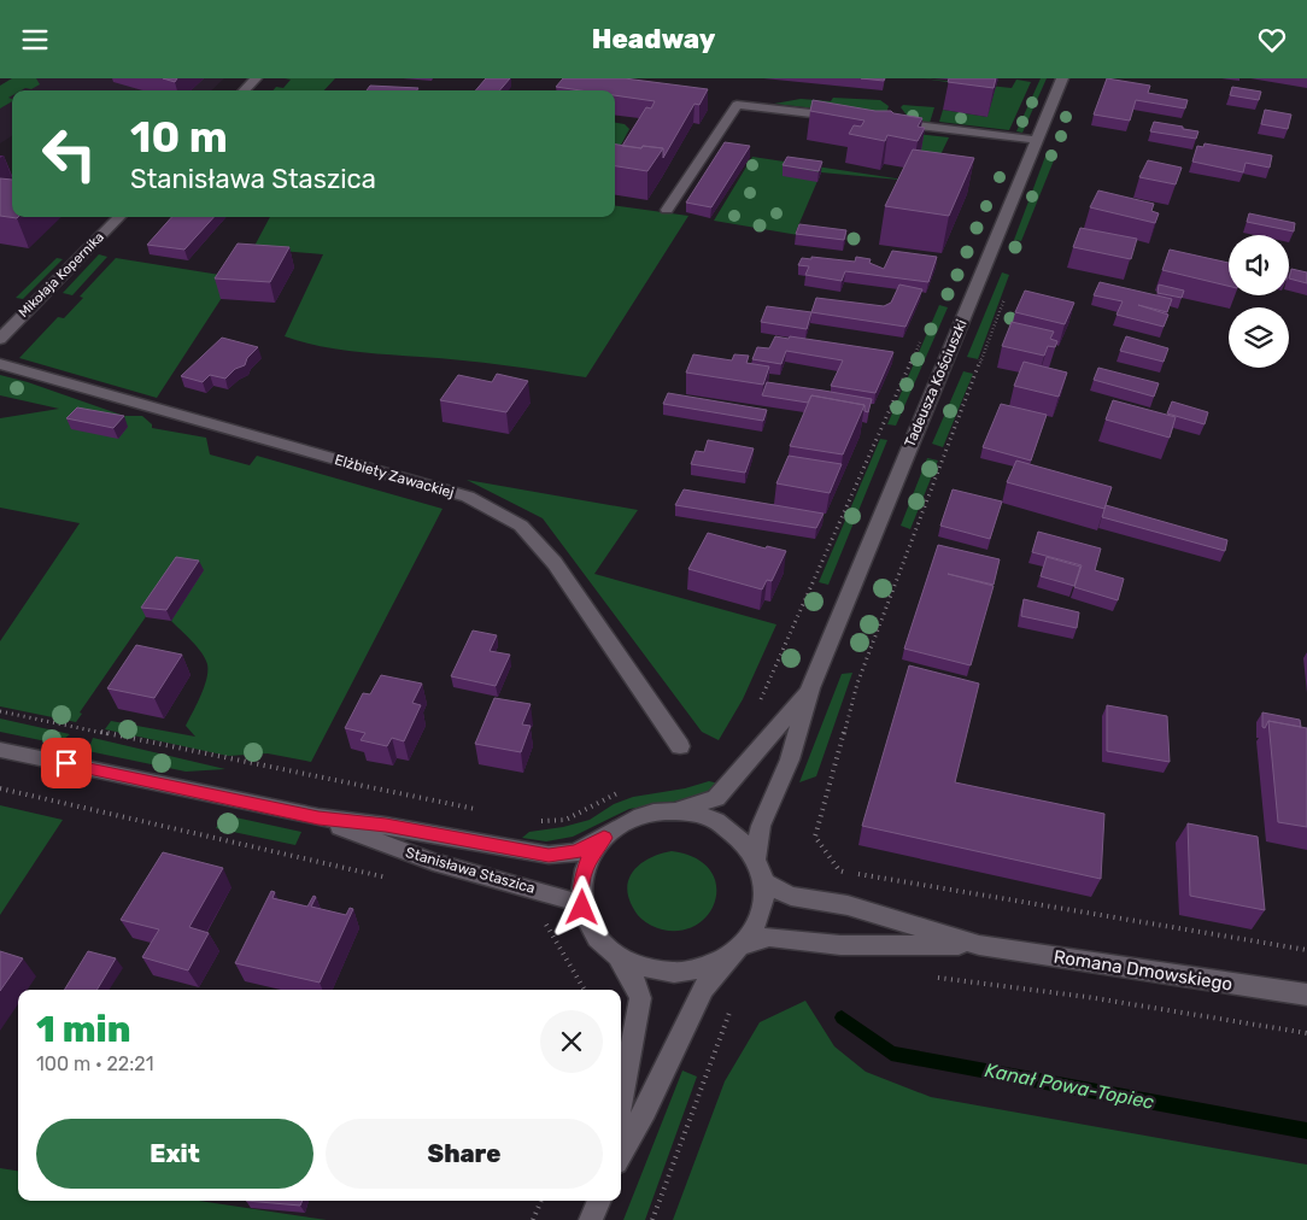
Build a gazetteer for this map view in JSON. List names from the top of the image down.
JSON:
{
  "streets": {
    "street": [
      "Mikołaja Kopernika",
      "Tadeusza Kościuszki",
      "Elżbiety Zawackiej",
      "Stanisława Staszica",
      "Romana Dmowskiego"
    ]
  },
  "crossings": [
    ["Tadeusza Kościuszki", "Stanisława Staszica"],
    ["Tadeusza Kościuszki", "Romana Dmowskiego"],
    ["Stanisława Staszica", "Romana Dmowskiego"]
  ],
  "water": ["Kanał Powa-Topiec"],
  "page": {
    "header": "Headway",
    "turn": ["10 m", "Stanisława Staszica"],
    "heading": ["1 min", "100 m · 22:21"],
    "buttons": ["Exit", "Share"]
  }
}
